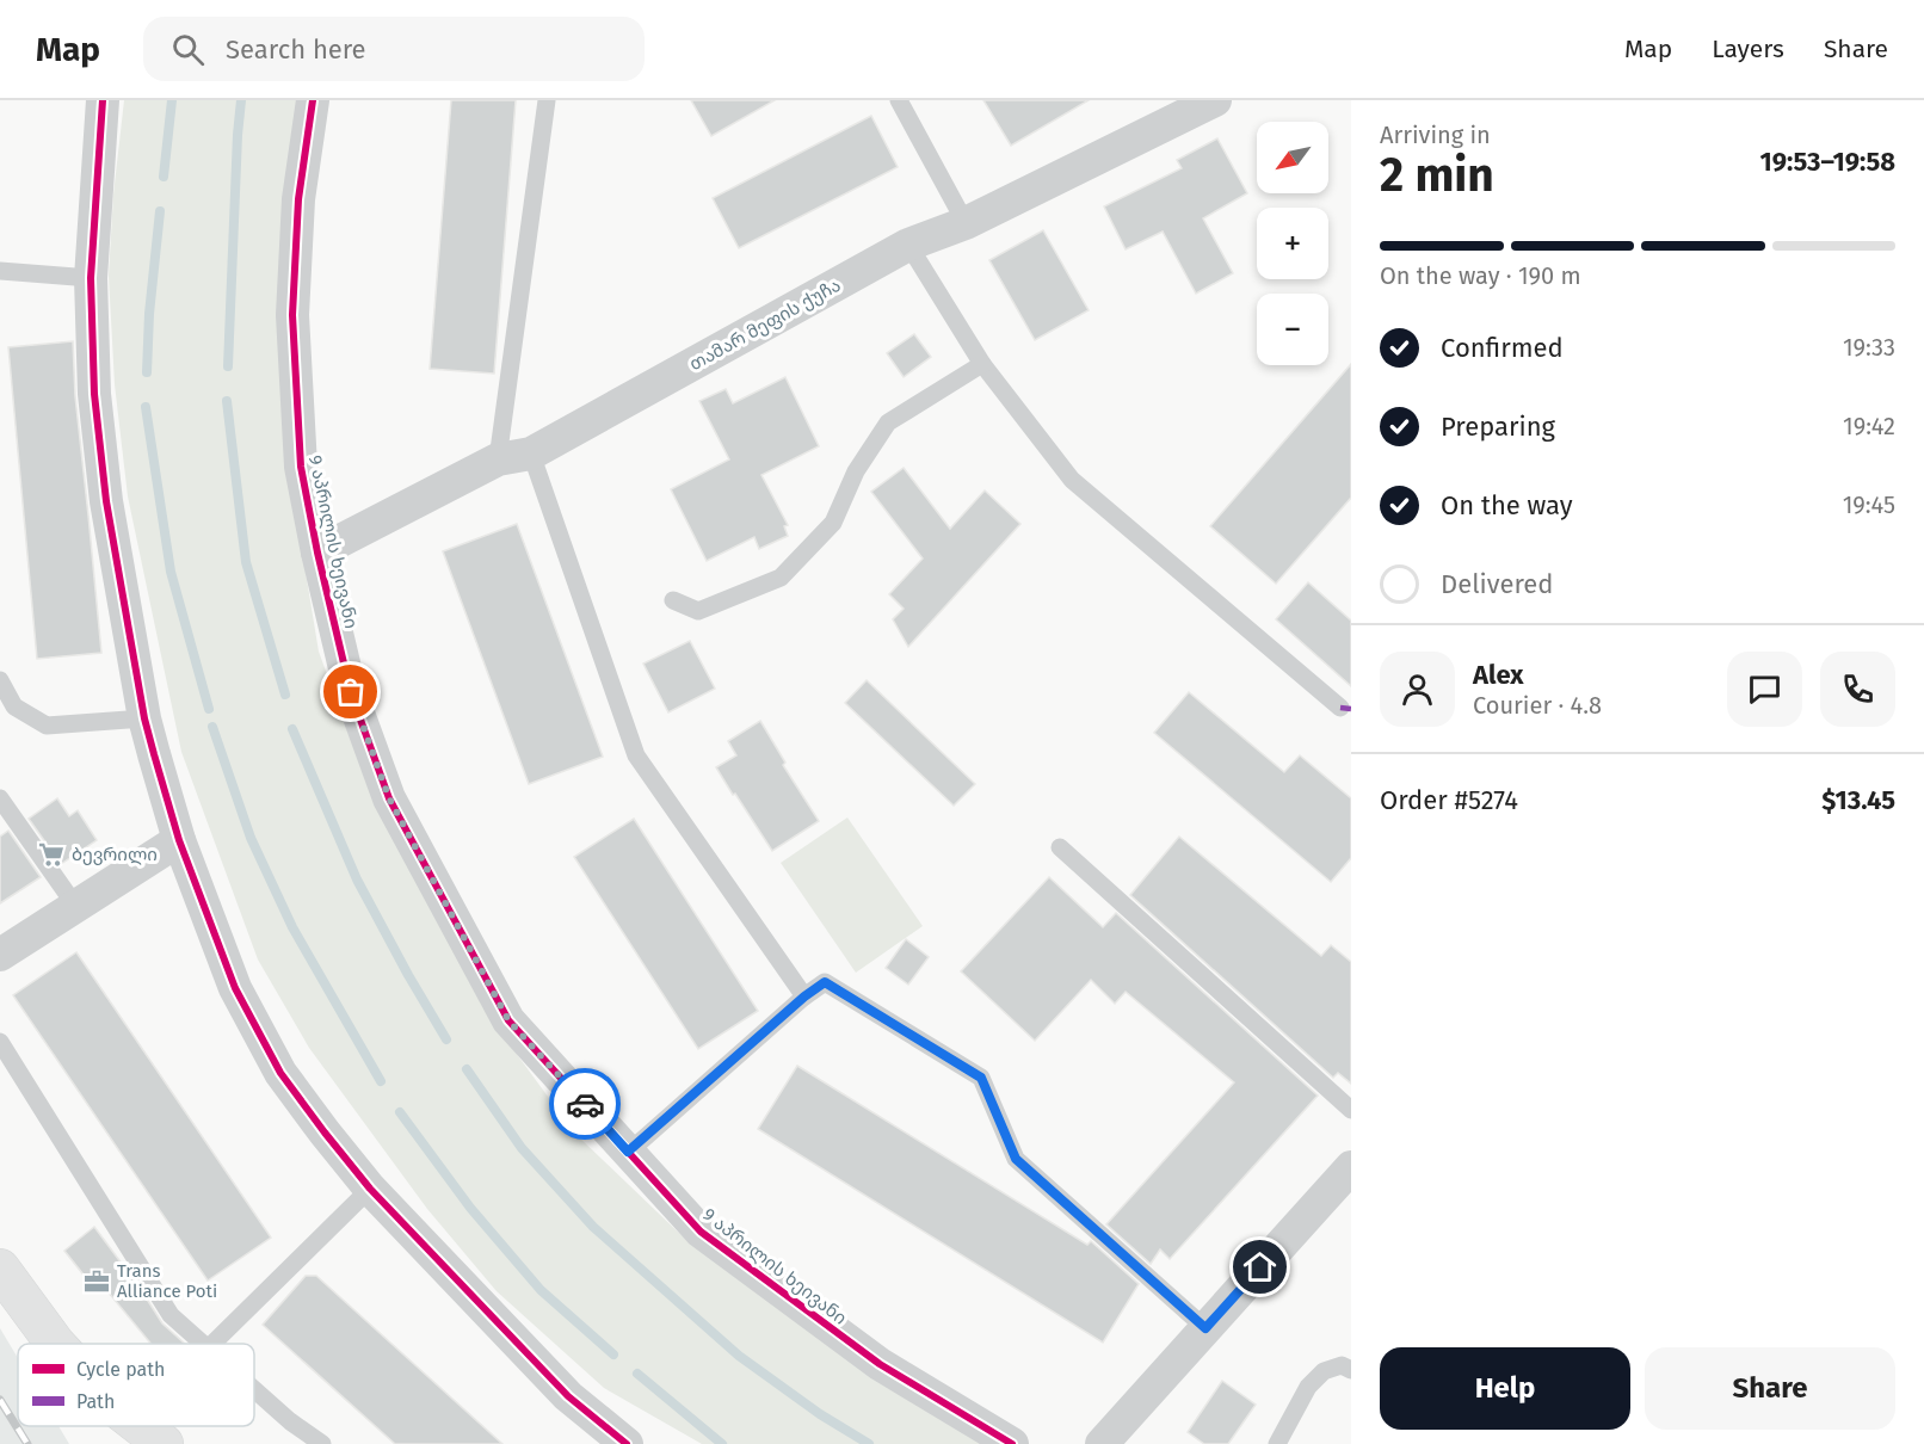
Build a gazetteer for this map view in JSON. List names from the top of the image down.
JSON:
{
  "streets": {
    "street": ["თამარ მეფის ქუჩა", "9 აპრილის ხეივანი"]
  },
  "crossings": [
    ["თამარ მეფის ქუჩა", "9 აპრილის ხეივანი"]
  ],
  "places": {
    "supermarket": ["ბევრილი"],
    "office": ["Trans Alliance Poti"]
  },
  "legend": ["Cycle path", "Path"],
  "north": "bottom left",
  "page": {
    "header": "Map",
    "search": "Search here",
    "nav": ["Map", "Layers", "Share"],
    "heading": ["2 min", "Arriving in", "19:53–19:58"],
    "panel": [
      "Alex",
      "Courier · 4.8",
      "Order #5274",
      "$13.45"
    ],
    "map_buttons": ["+", "−"],
    "bar": "On the way · 190 m",
    "list": [
      ["Confirmed", "19:33"],
      ["Preparing", "19:42"],
      ["On the way", "19:45"],
      "Delivered"
    ],
    "buttons": ["Help", "Share"]
  }
}
